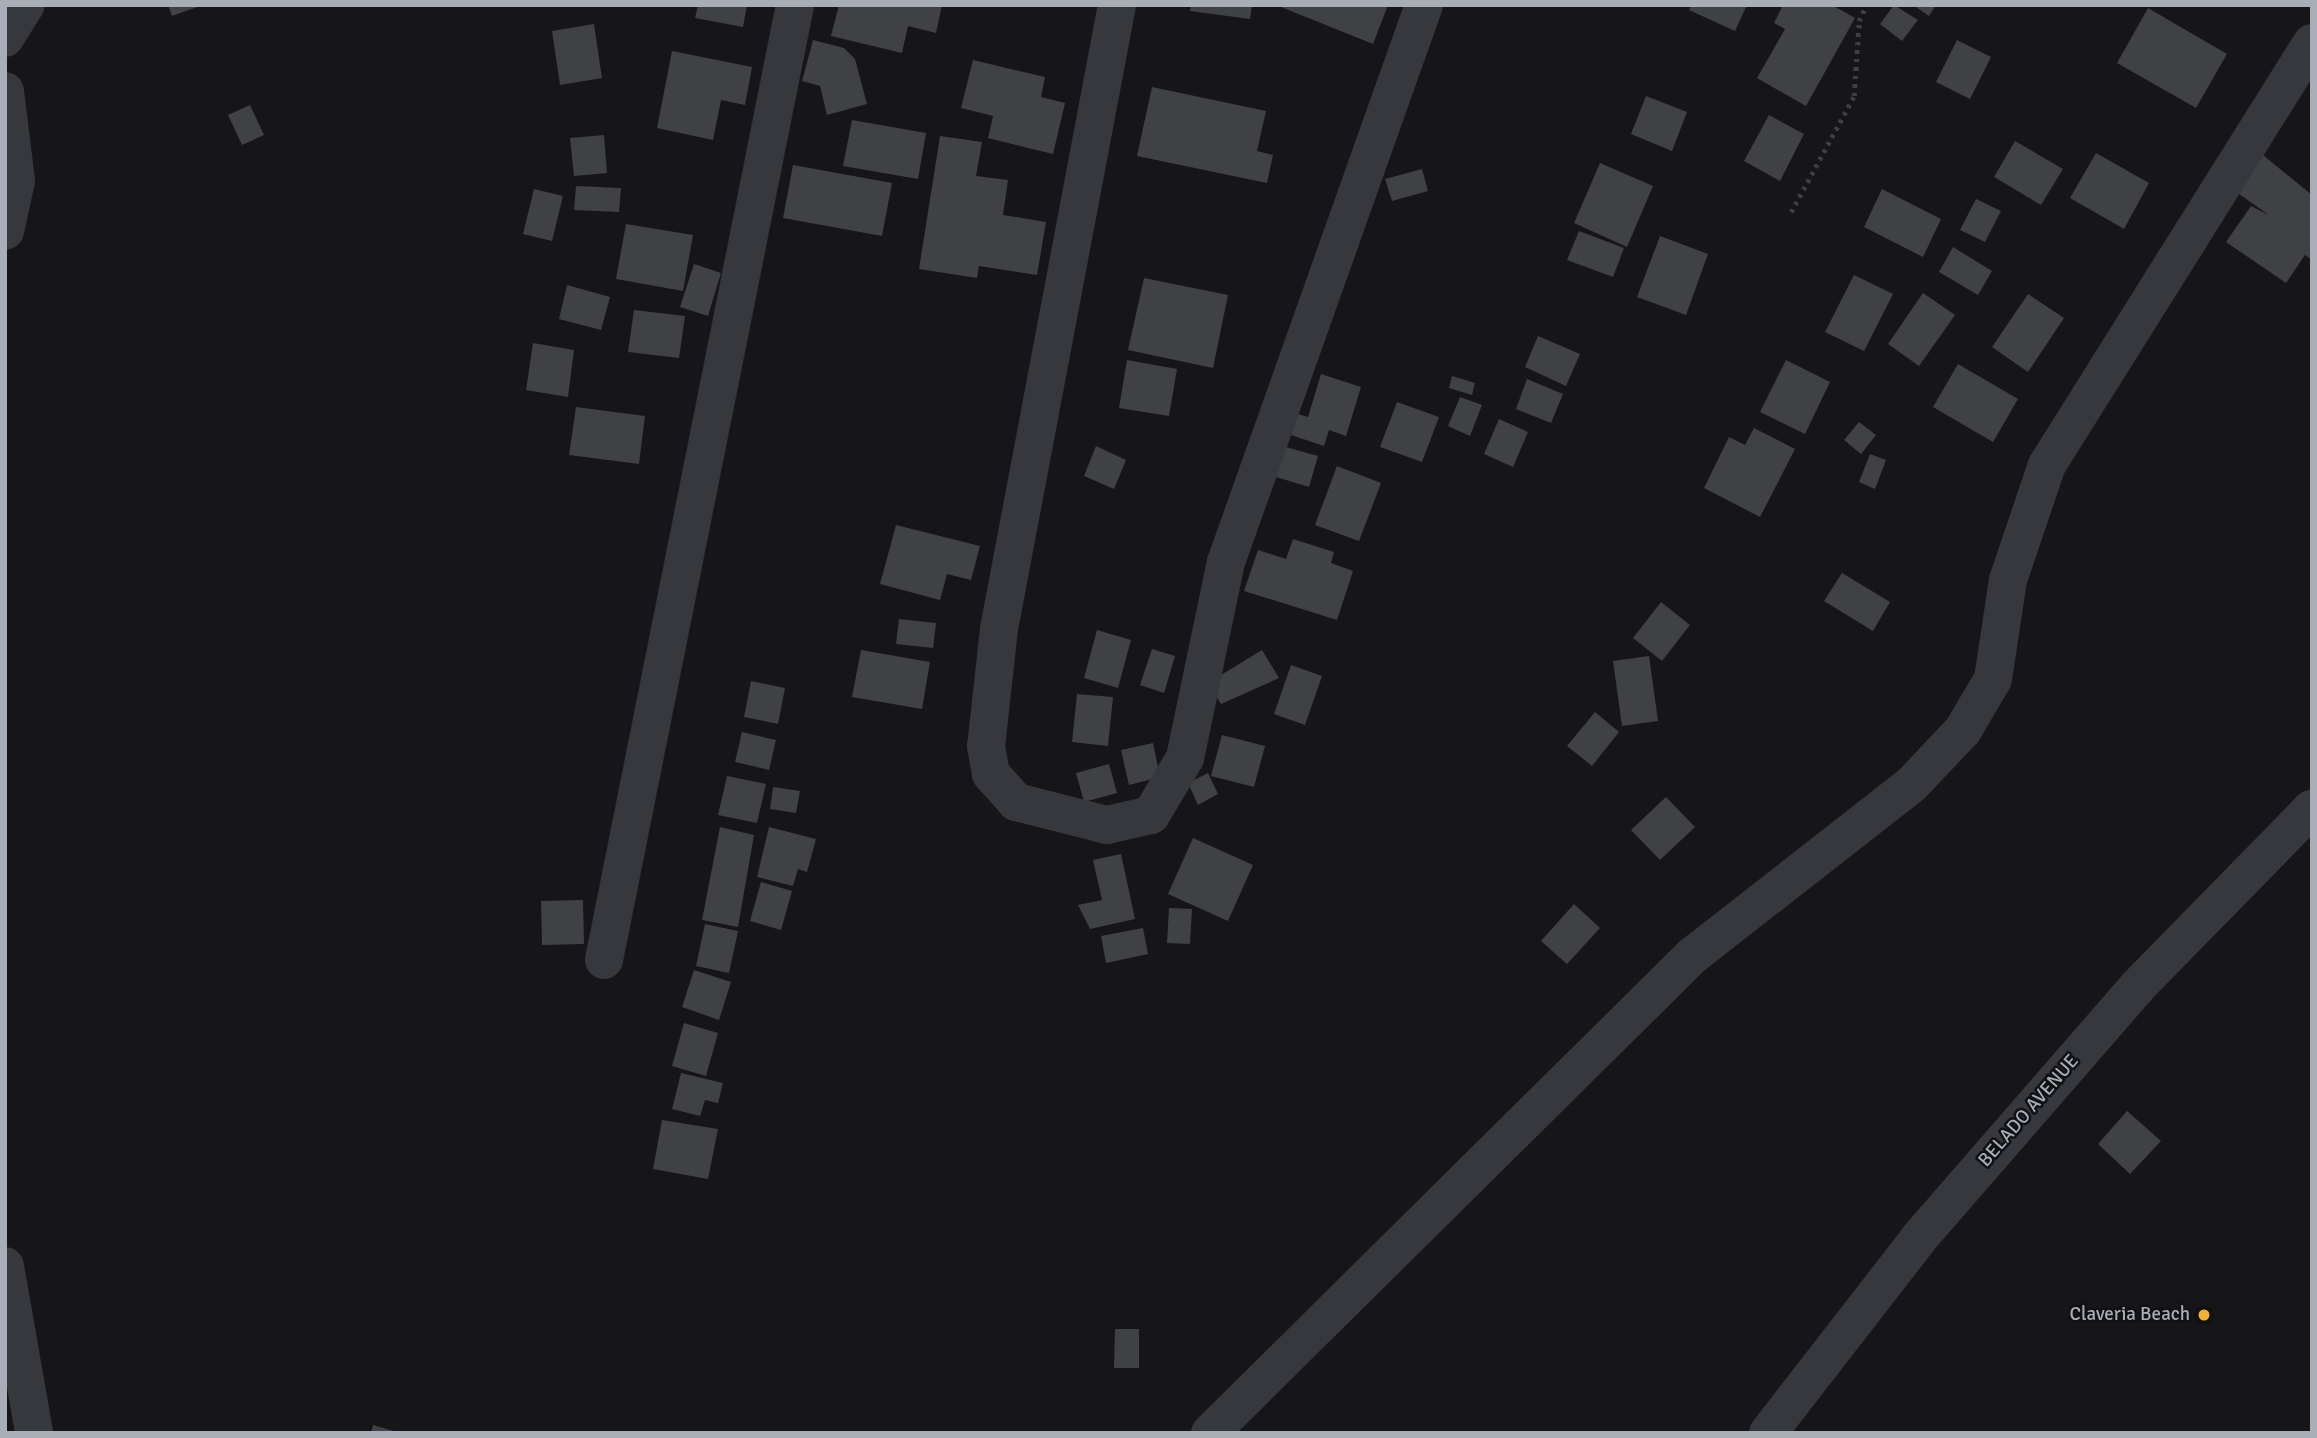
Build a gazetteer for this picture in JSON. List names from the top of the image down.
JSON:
{
  "streets": {
    "street": ["BELADO AVENUE"]
  },
  "places": ["Claveria Beach"]
}
